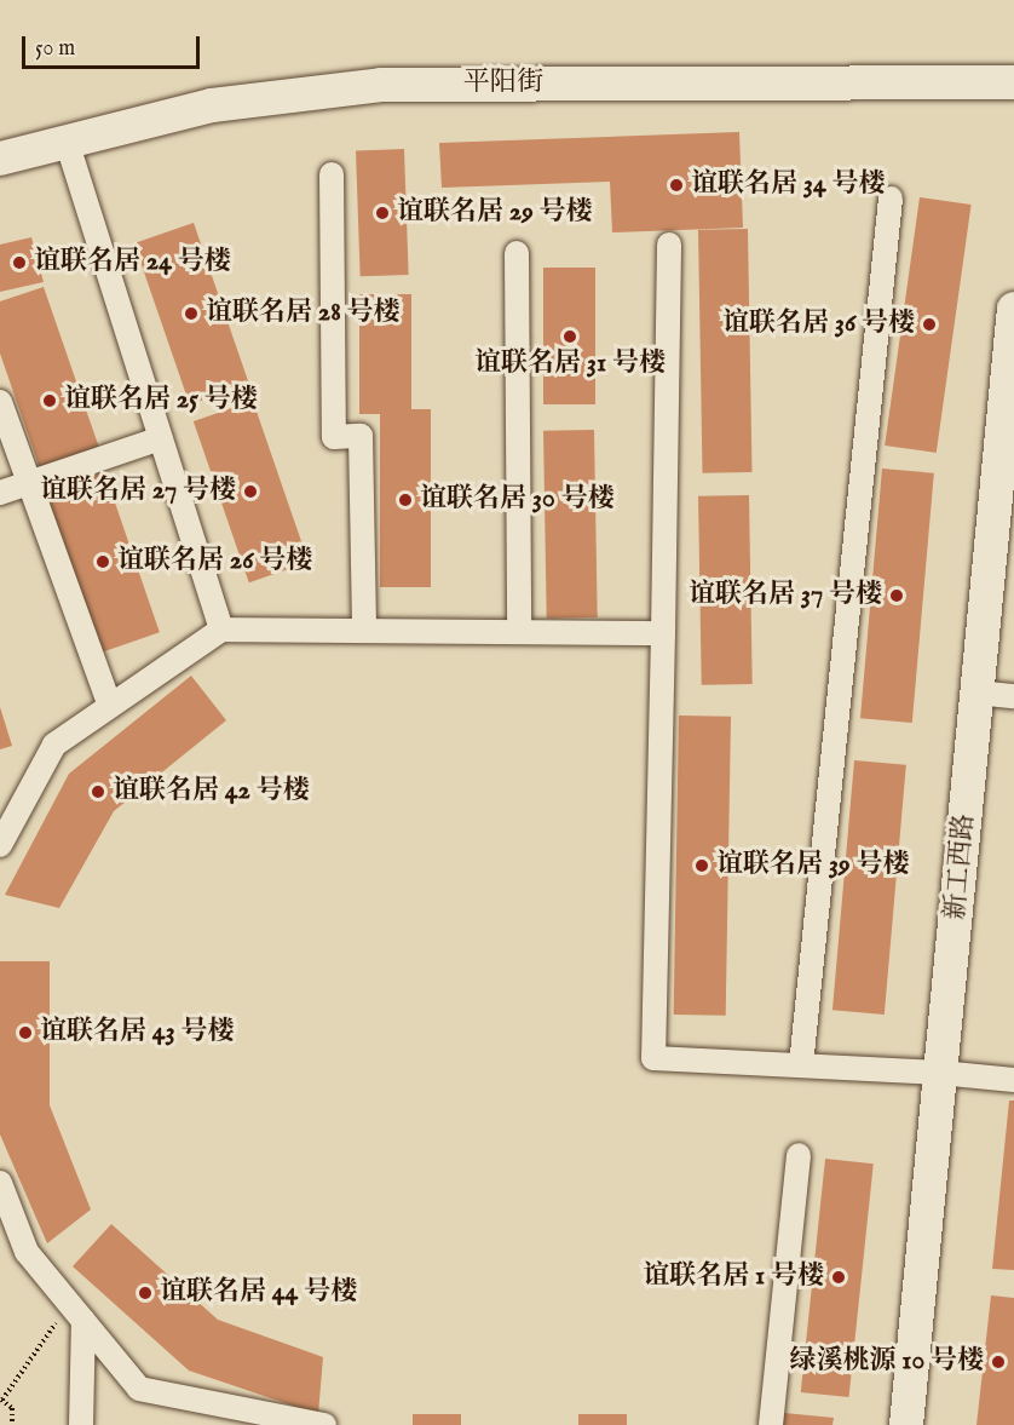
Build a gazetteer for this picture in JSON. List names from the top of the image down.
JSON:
{
  "streets": {
    "main road": ["平阳街", "新工西路"]
  },
  "places": [
    "谊联名居 34 号楼",
    "谊联名居 29 号楼",
    "谊联名居 24 号楼",
    "谊联名居 28 号楼",
    "谊联名居 36 号楼",
    "谊联名居 31 号楼",
    "谊联名居 25 号楼",
    "谊联名居 27 号楼",
    "谊联名居 30 号楼",
    "谊联名居 26 号楼",
    "谊联名居 37 号楼",
    "谊联名居 42 号楼",
    "谊联名居 39 号楼",
    "谊联名居 43 号楼",
    "谊联名居 1 号楼",
    "谊联名居 44 号楼",
    "绿溪桃源 10 号楼"
  ],
  "scale_bar": "50 m"
}
